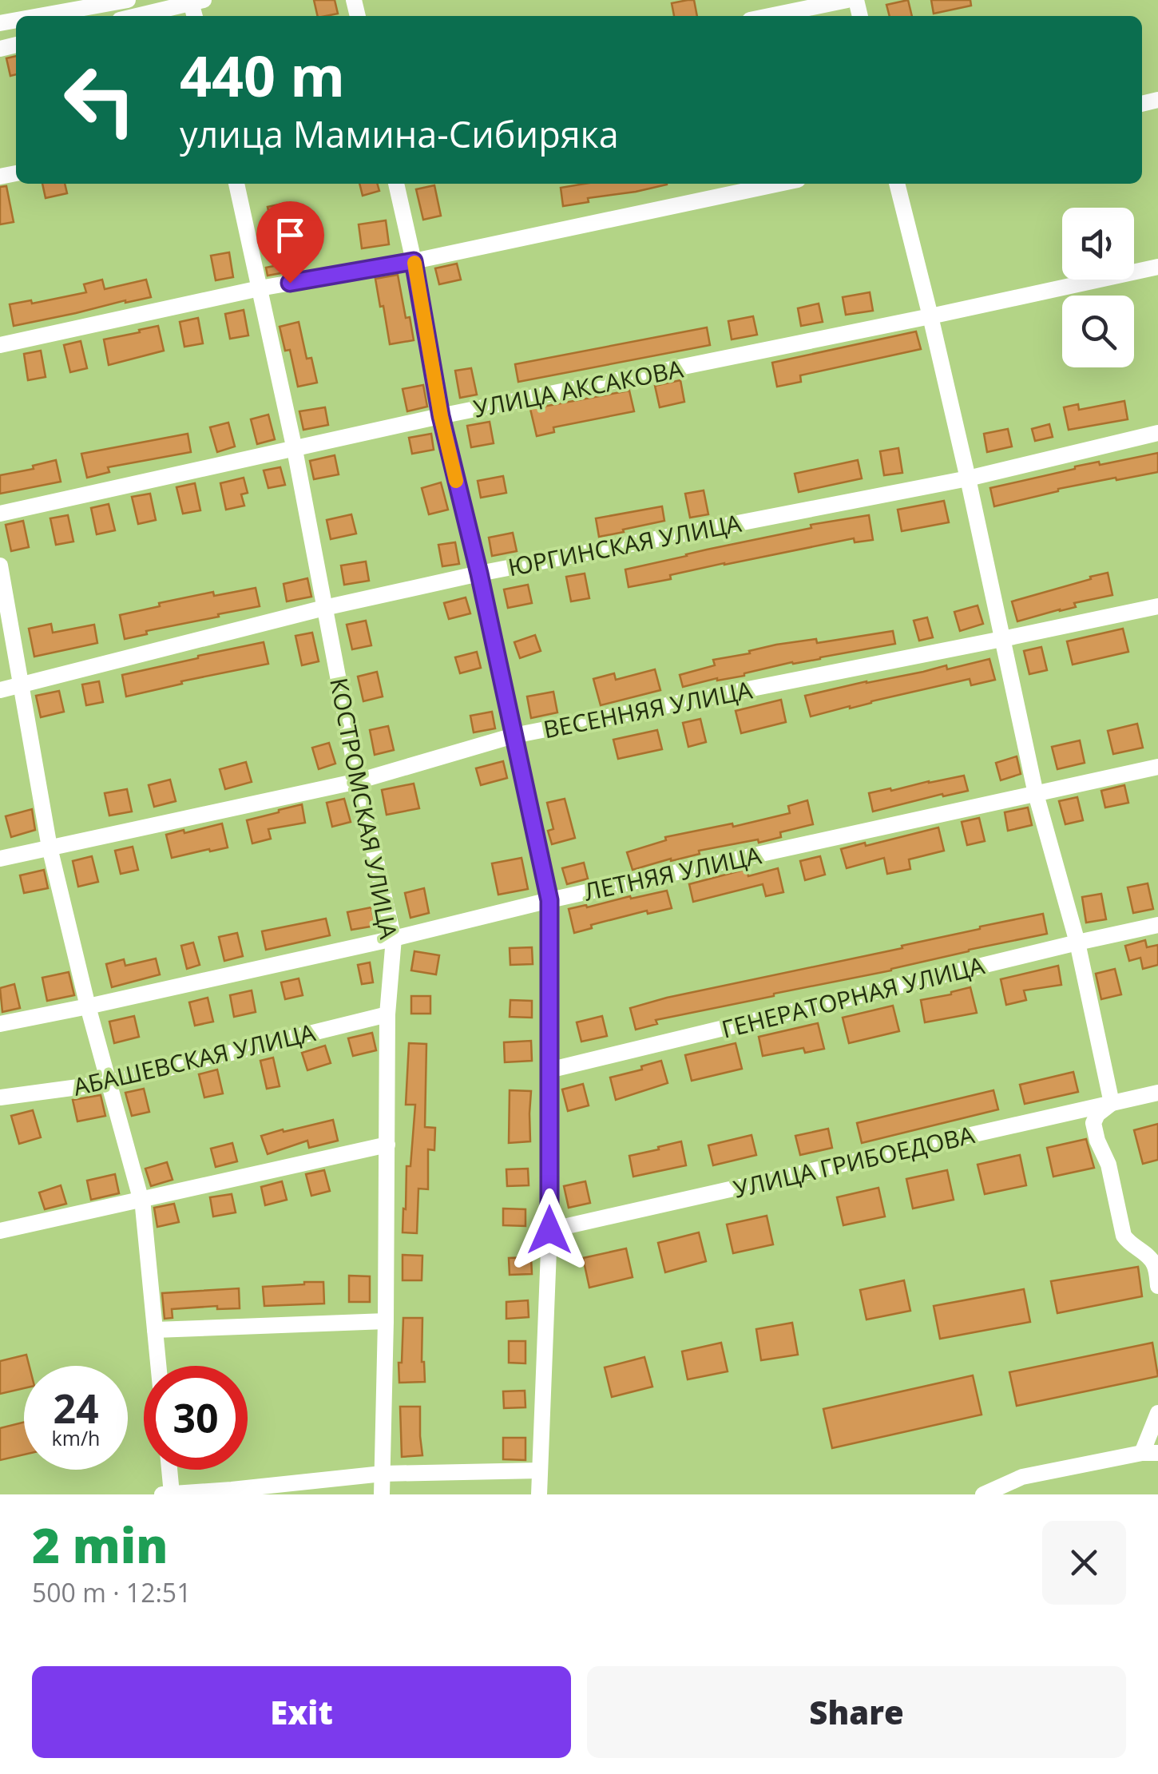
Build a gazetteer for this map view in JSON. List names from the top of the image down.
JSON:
{
  "streets": {
    "street": [
      "УЛИЦА АКСАКОВА",
      "ЮРГИНСКАЯ УЛИЦА",
      "ВЕСЕННЯЯ УЛИЦА",
      "КОСТРОМСКАЯ УЛИЦА",
      "ЛЕТНЯЯ УЛИЦА",
      "ГЕНЕРАТОРНАЯ УЛИЦА",
      "АБАШЕВСКАЯ УЛИЦА",
      "УЛИЦА ГРИБОЕДОВА"
    ]
  },
  "crossings": [
    ["УЛИЦА АКСАКОВА", "КОСТРОМСКАЯ УЛИЦА"],
    ["ЮРГИНСКАЯ УЛИЦА", "КОСТРОМСКАЯ УЛИЦА"],
    ["ВЕСЕННЯЯ УЛИЦА", "КОСТРОМСКАЯ УЛИЦА"],
    ["КОСТРОМСКАЯ УЛИЦА", "ЛЕТНЯЯ УЛИЦА"],
    ["КОСТРОМСКАЯ УЛИЦА", "АБАШЕВСКАЯ УЛИЦА"]
  ],
  "page": {
    "turn": ["440 m", "улица Мамина-Сибиряка"],
    "speed": "24 km/h",
    "limit": "30",
    "heading": ["2 min", "500 m · 12:51"],
    "buttons": ["Exit", "Share"]
  }
}
